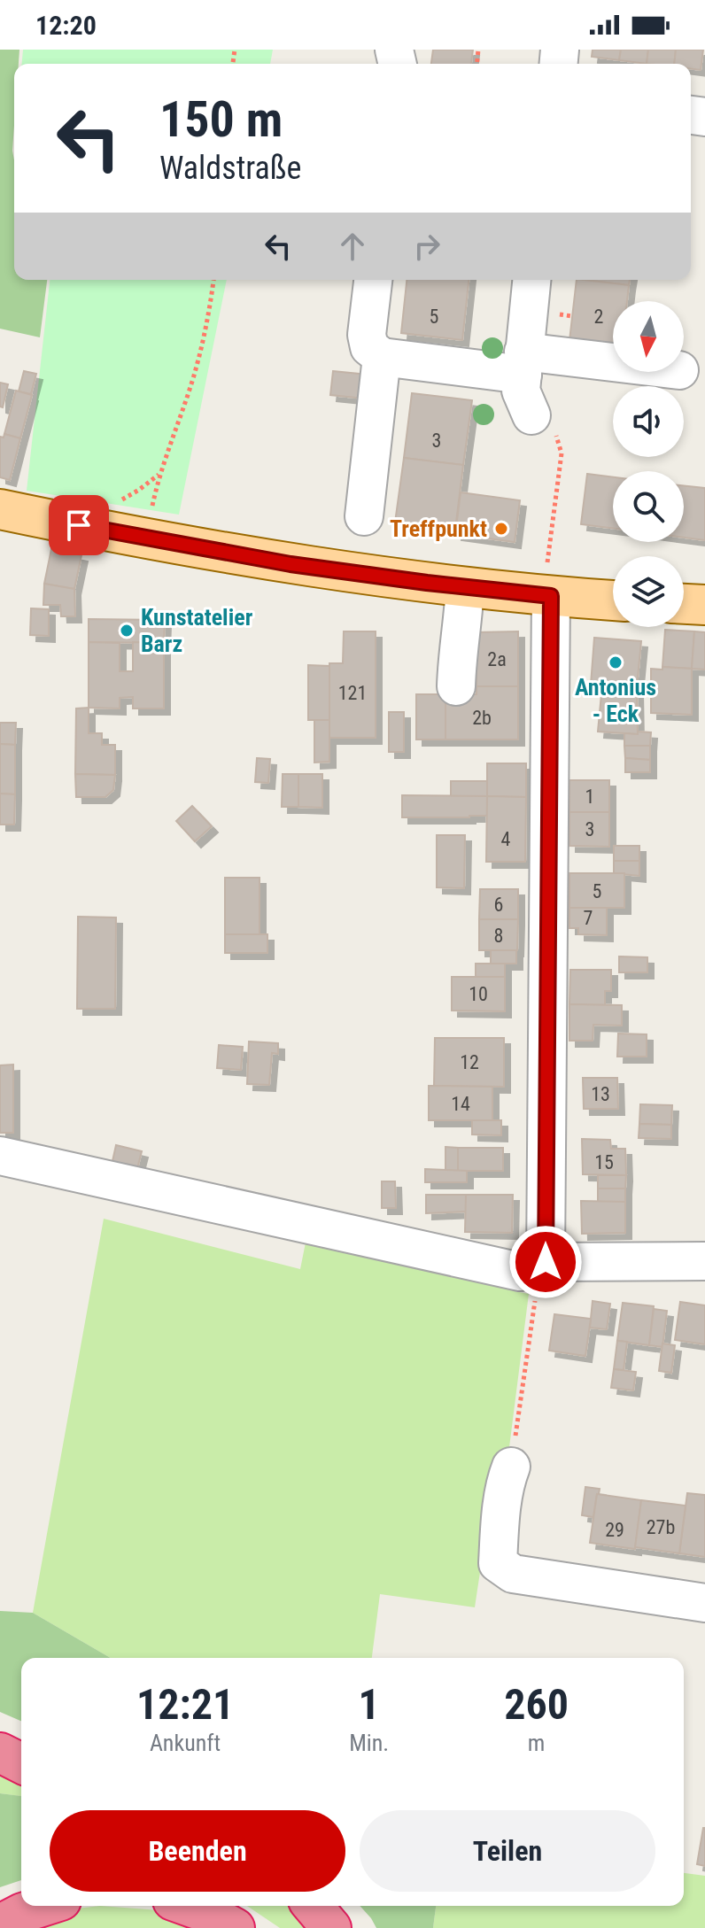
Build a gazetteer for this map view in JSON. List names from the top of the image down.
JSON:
{
  "places": ["Treffpunkt", "Kunstatelier Barz", "Antonius - Eck"],
  "house_numbers": [
    "5",
    "2",
    "3",
    "2a",
    "121",
    "2b",
    "1",
    "3",
    "4",
    "5",
    "6",
    "7",
    "8",
    "10",
    "12",
    "13",
    "14",
    "15",
    "27b",
    "29"
  ],
  "north": "bottom",
  "page": {
    "status": "12:20",
    "turn": ["150 m", "Waldstraße"],
    "eta": [
      "12:21",
      "Ankunft",
      "1",
      "Min.",
      "260",
      "m"
    ],
    "buttons": ["Beenden", "Teilen"]
  }
}
